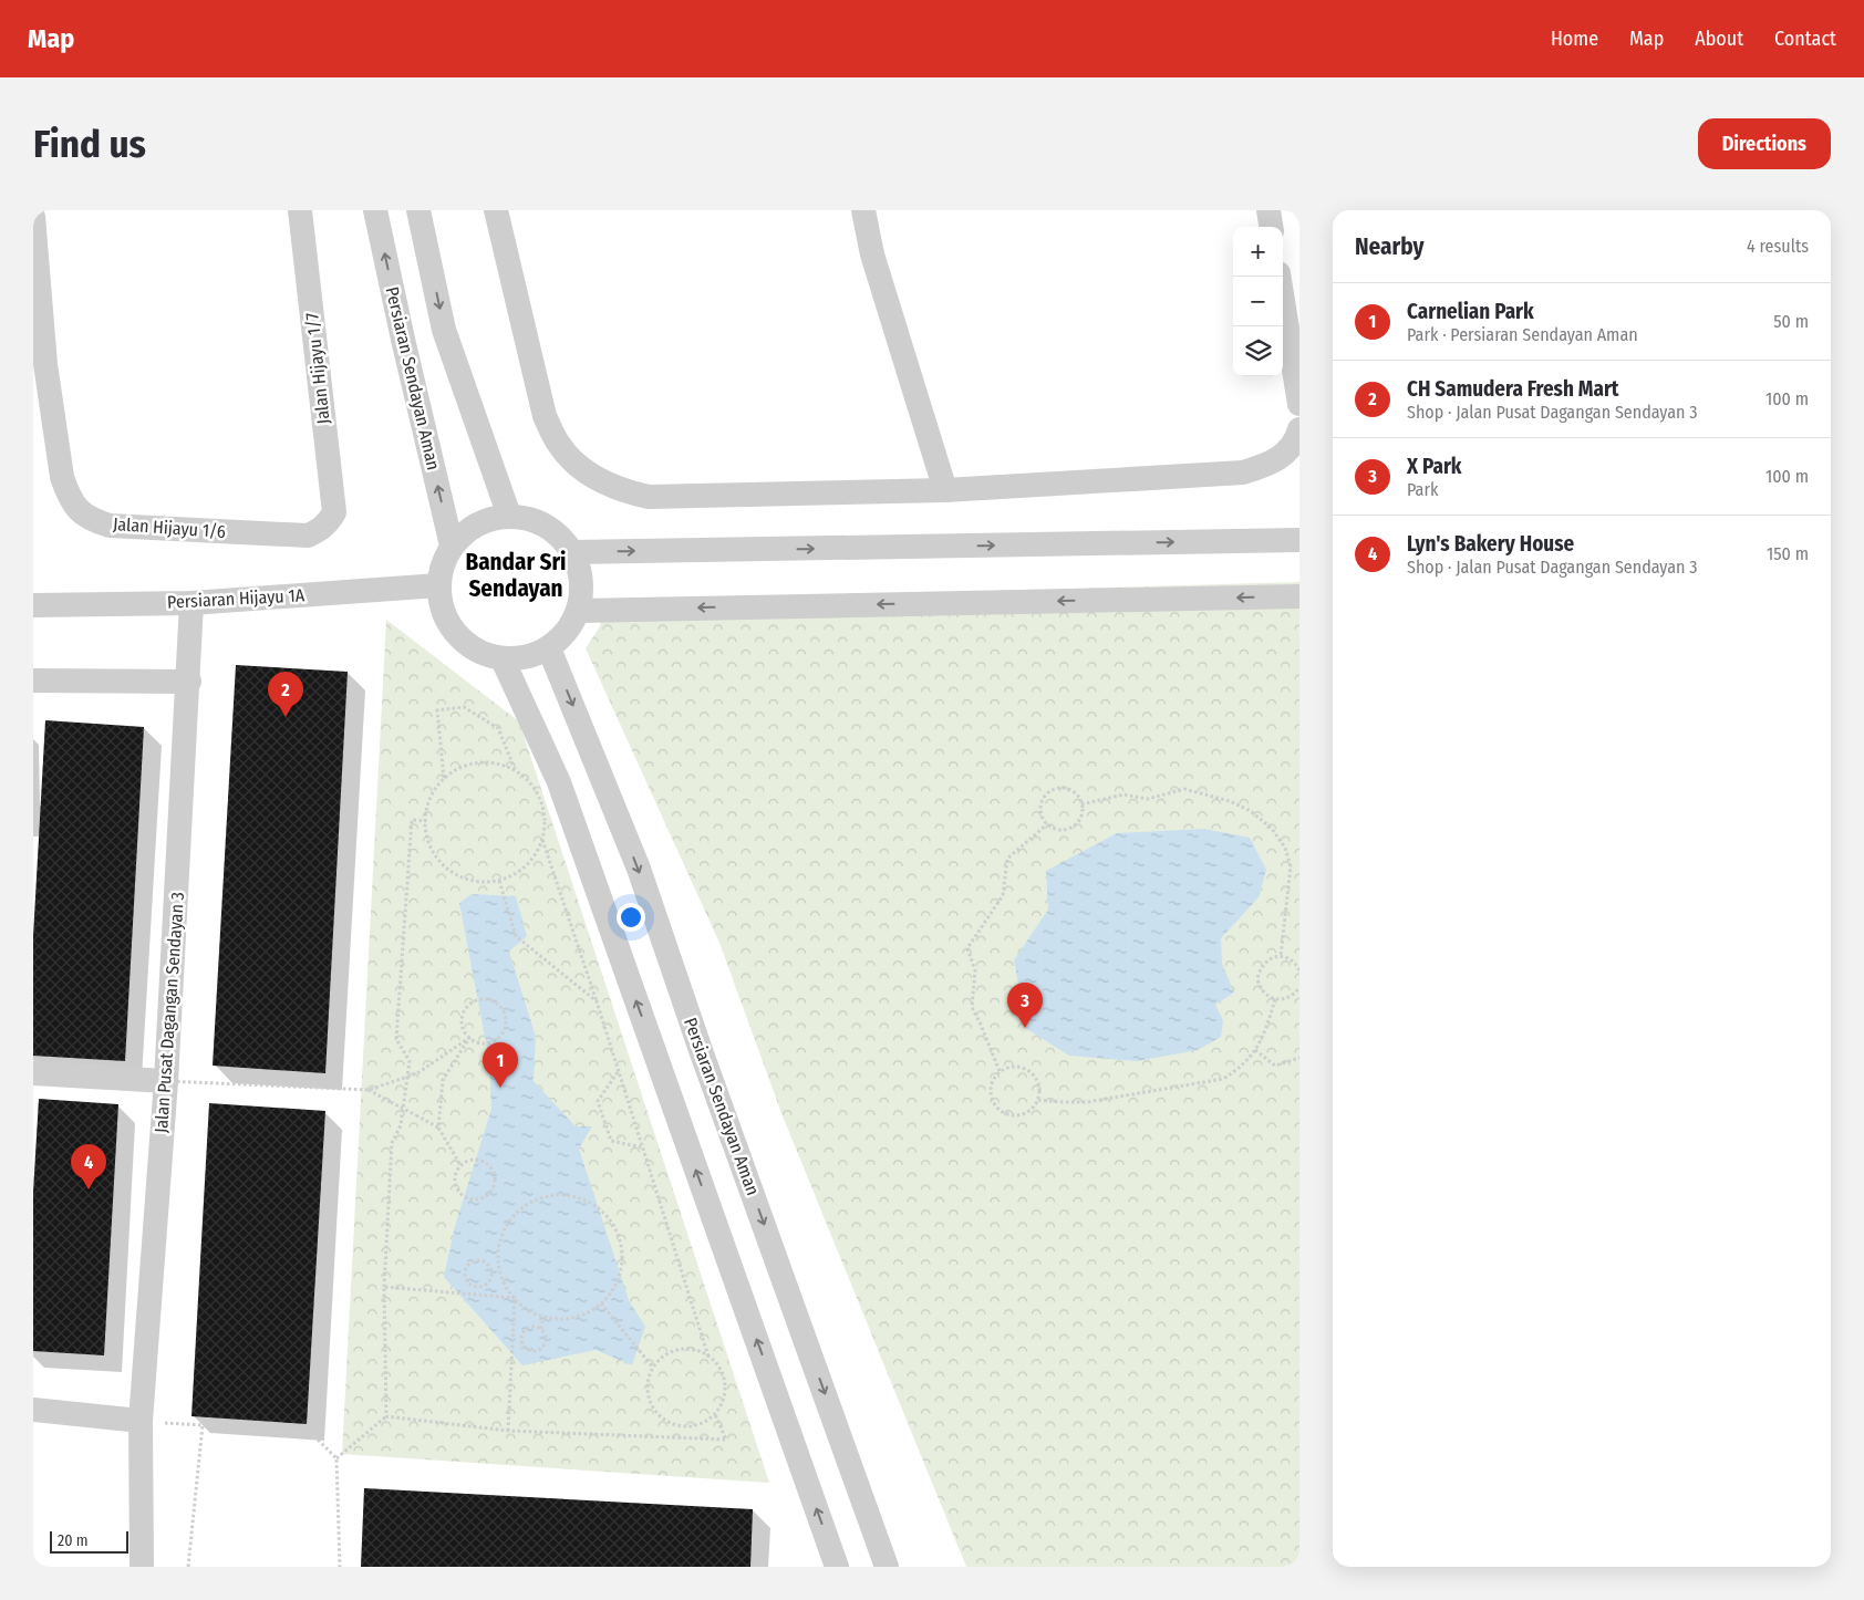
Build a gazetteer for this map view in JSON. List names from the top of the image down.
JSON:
{
  "streets": {
    "street": [
      "Jalan Hijayu 1/7",
      "Persiaran Sendayan Aman",
      "Jalan Hijayu 1/6",
      "Persiaran Hijayu 1A",
      "Jalan Pusat Dagangan Sendayan 3"
    ]
  },
  "crossings": [
    ["Jalan Hijayu 1/7", "Jalan Hijayu 1/6"],
    ["Persiaran Sendayan Aman", "Persiaran Hijayu 1A"],
    ["Persiaran Hijayu 1A", "Jalan Pusat Dagangan Sendayan 3"]
  ],
  "districts": ["Bandar Sri Sendayan"],
  "scale_bar": "20 m",
  "page": {
    "header": "Map",
    "nav": [
      "Home",
      "Map",
      "About",
      "Contact"
    ],
    "buttons": "Directions",
    "title": "Find us",
    "heading": ["Nearby", "4 results"],
    "map_buttons": ["+", "−"],
    "list": [
      {
        "mark": "1",
        "name": "Carnelian Park",
        "note": "Park · Persiaran Sendayan Aman",
        "value": "50 m"
      },
      {
        "mark": "2",
        "name": "CH Samudera Fresh Mart",
        "note": "Shop · Jalan Pusat Dagangan Sendayan 3",
        "value": "100 m"
      },
      {
        "mark": "3",
        "name": "X Park",
        "note": "Park",
        "value": "100 m"
      },
      {
        "mark": "4",
        "name": "Lyn's Bakery House",
        "note": "Shop · Jalan Pusat Dagangan Sendayan 3",
        "value": "150 m"
      }
    ],
    "pins": [
      "2",
      "3",
      "1",
      "4"
    ],
    "scale": "20 m"
  }
}
